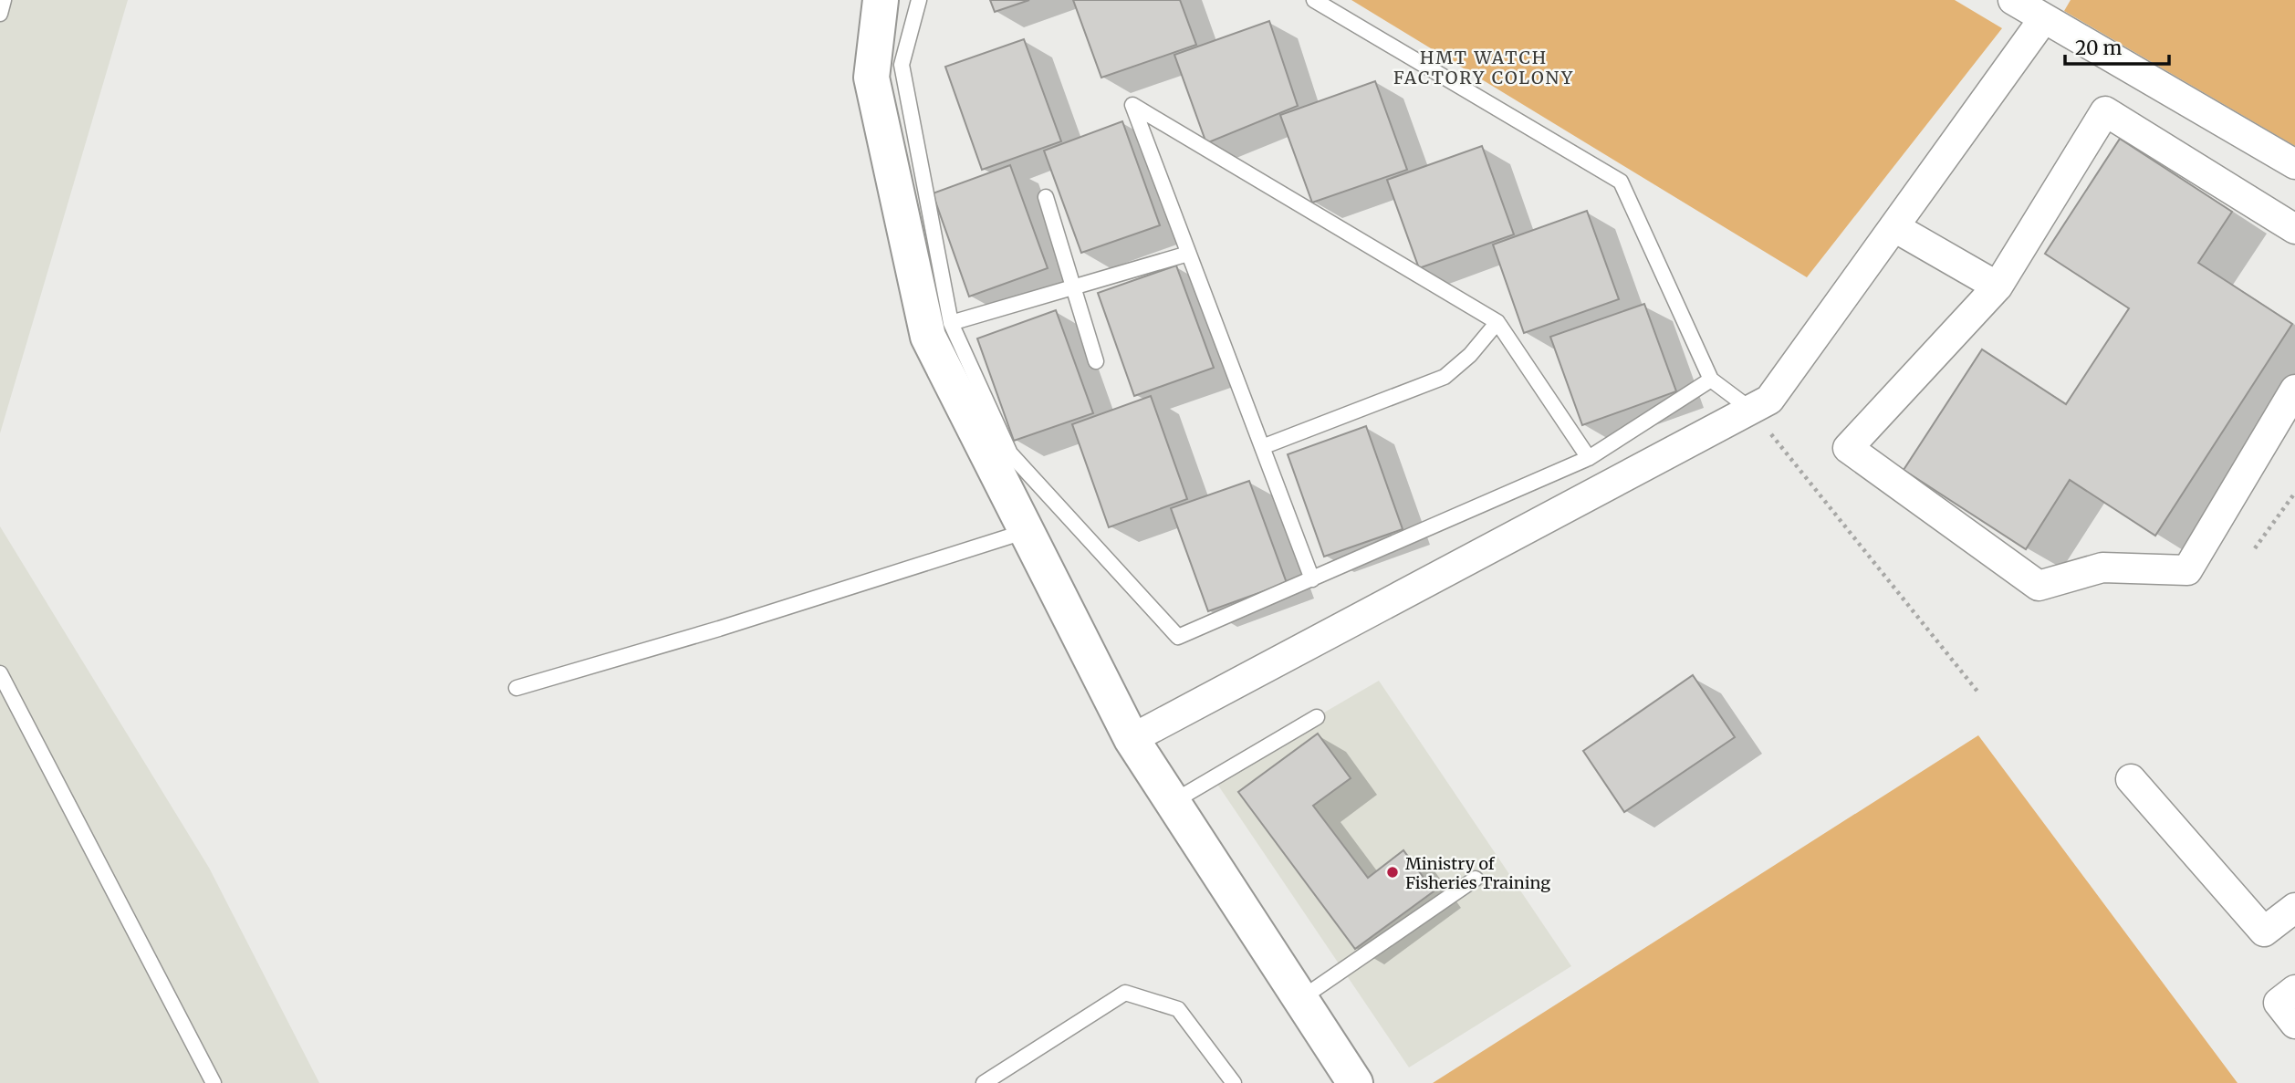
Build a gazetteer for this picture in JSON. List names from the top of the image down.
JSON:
{
  "districts": ["HMT WATCH FACTORY COLONY"],
  "places": ["Ministry of Fisheries Training"],
  "scale_bar": "20 m"
}
